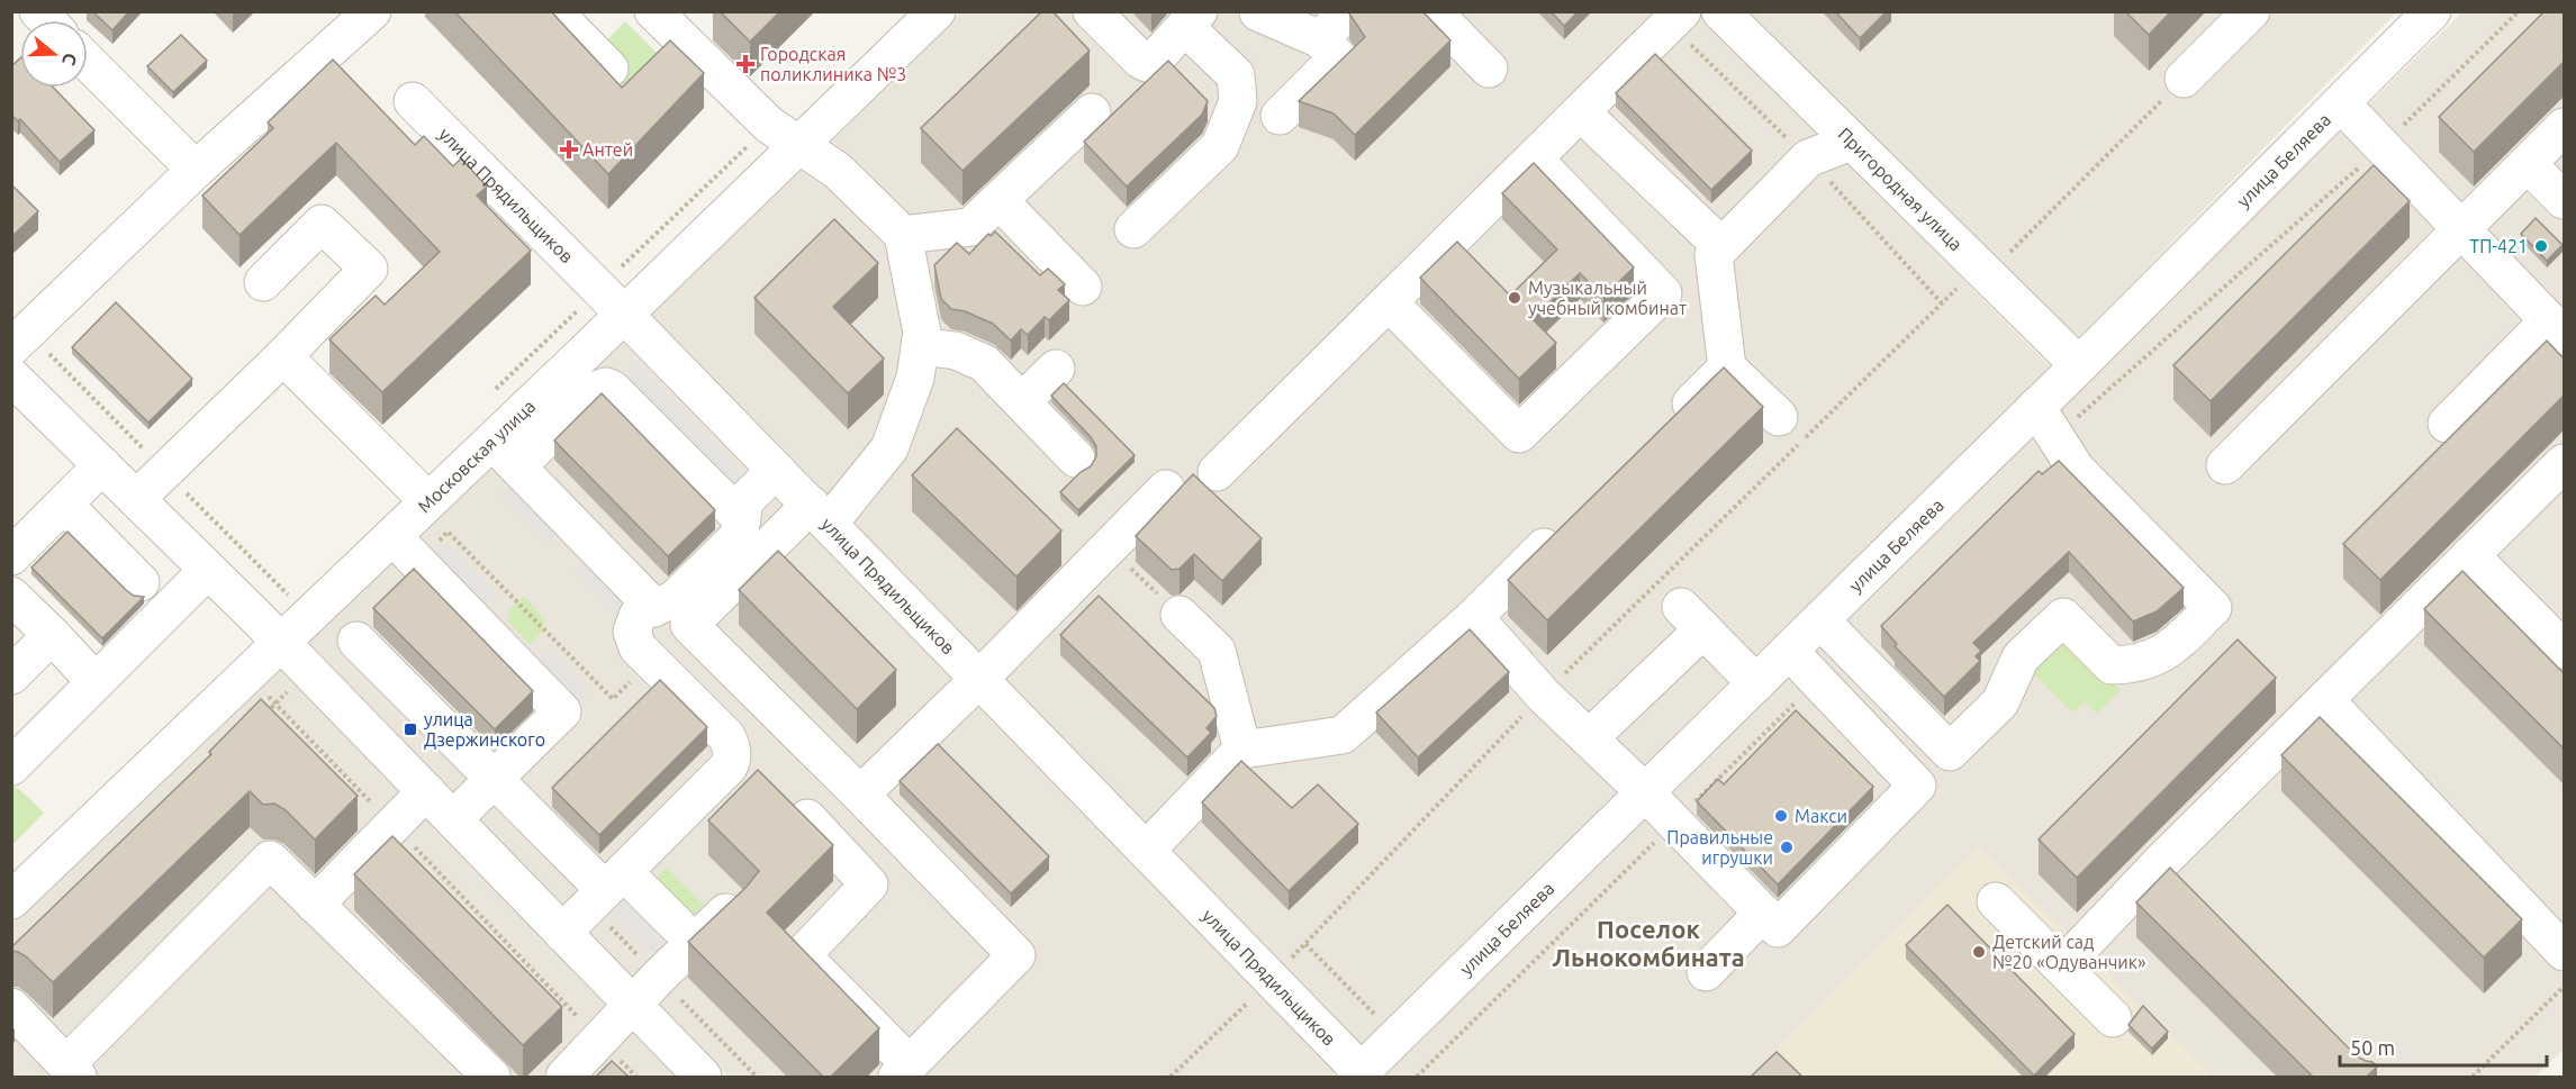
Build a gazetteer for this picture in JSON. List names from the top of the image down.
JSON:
{
  "streets": {
    "street": [
      "улица Беляева",
      "Пригородная улица",
      "улица Прядильщиков",
      "Московская улица"
    ]
  },
  "crossings": [
    ["улица Беляева", "Пригородная улица"],
    ["улица Беляева", "улица Прядильщиков"],
    ["улица Прядильщиков", "Московская улица"]
  ],
  "districts": ["Поселок Льнокомбината"],
  "places": {
    "health": ["Городская поликлиника №3", "Антей"],
    "other": [
      "ТП-421",
      "Музыкальный учебный комбинат",
      "Макси",
      "Правильные игрушки",
      "Детский сад №20 «Одуванчик»"
    ],
    "transit": ["улица Дзержинского"]
  },
  "scale_bar": "50 m",
  "north": "right"
}
